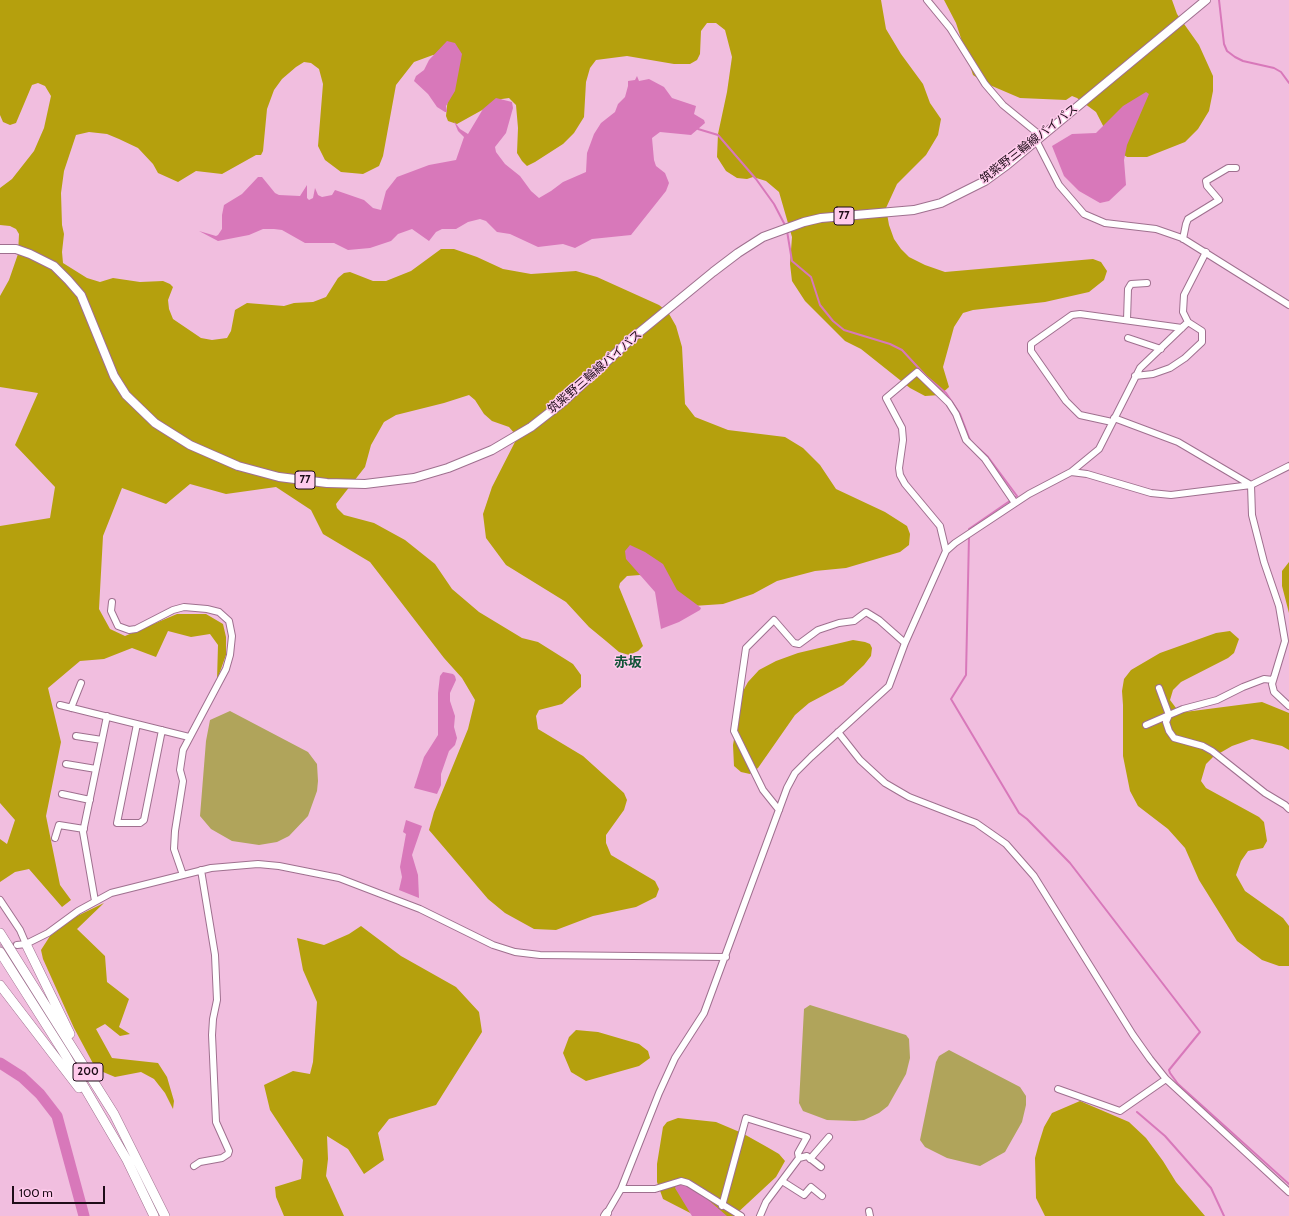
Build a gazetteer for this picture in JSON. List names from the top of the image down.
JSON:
{
  "streets": {
    "highway": ["200"],
    "main road": ["筑紫野三輪線バイパス", "77"]
  },
  "districts": ["赤坂"],
  "scale_bar": "100 m"
}
